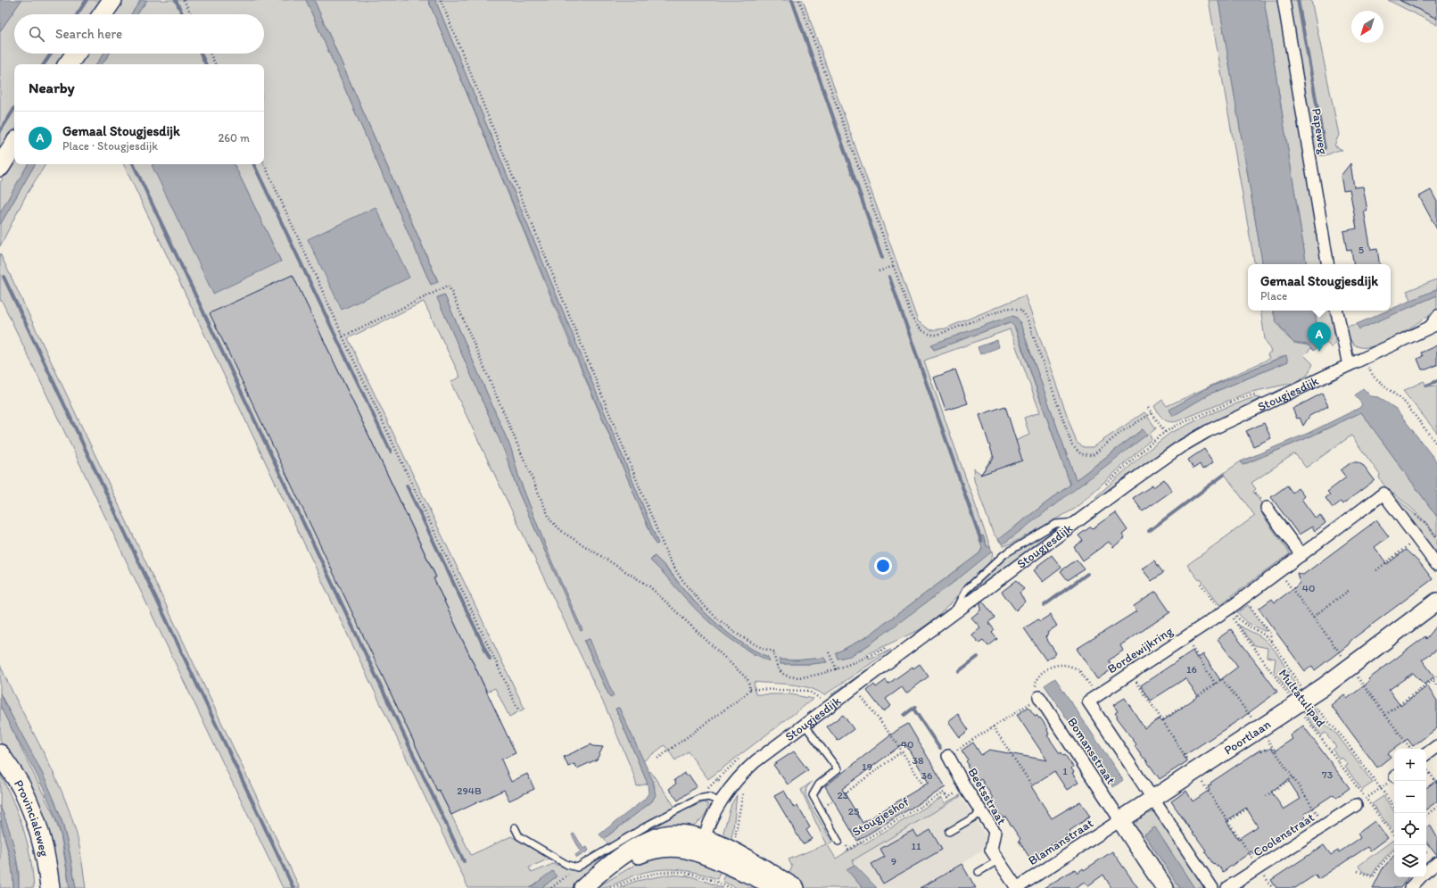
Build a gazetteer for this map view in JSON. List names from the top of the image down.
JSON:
{
  "streets": {
    "main road": ["Poortlaan", "Provincialeweg"],
    "street": [
      "Papeweg",
      "Stougjesdijk",
      "Bordewijkring",
      "Bomansstraat",
      "Beetsstraat",
      "Coolenstraat",
      "Blamanstraat"
    ],
    "lane": ["Stougjeshof"],
    "path": ["Multatulipad"]
  },
  "crossings": [
    ["Stougjesdijk", "Stougjeshof"],
    ["Bordewijkring", "Multatulipad"],
    ["Multatulipad", "Poortlaan"],
    ["Multatulipad", "Coolenstraat"],
    ["Poortlaan", "Bomansstraat"],
    ["Poortlaan", "Blamanstraat"],
    ["Bomansstraat", "Blamanstraat"],
    ["Beetsstraat", "Stougjeshof"],
    ["Beetsstraat", "Blamanstraat"]
  ],
  "house_numbers": [
    "5",
    "40",
    "16",
    "40",
    "38",
    "19",
    "1",
    "73",
    "36",
    "294B",
    "23",
    "25",
    "11",
    "9"
  ],
  "north": "bottom left",
  "page": {
    "search": "Search here",
    "heading": "Nearby",
    "list": [
      {
        "mark": "A",
        "name": "Gemaal Stougjesdijk",
        "note": "Place · Stougjesdijk",
        "value": "260 m"
      }
    ],
    "popup": ["Gemaal Stougjesdijk", "Place"],
    "pins": "A",
    "map_buttons": ["+", "−"]
  }
}
